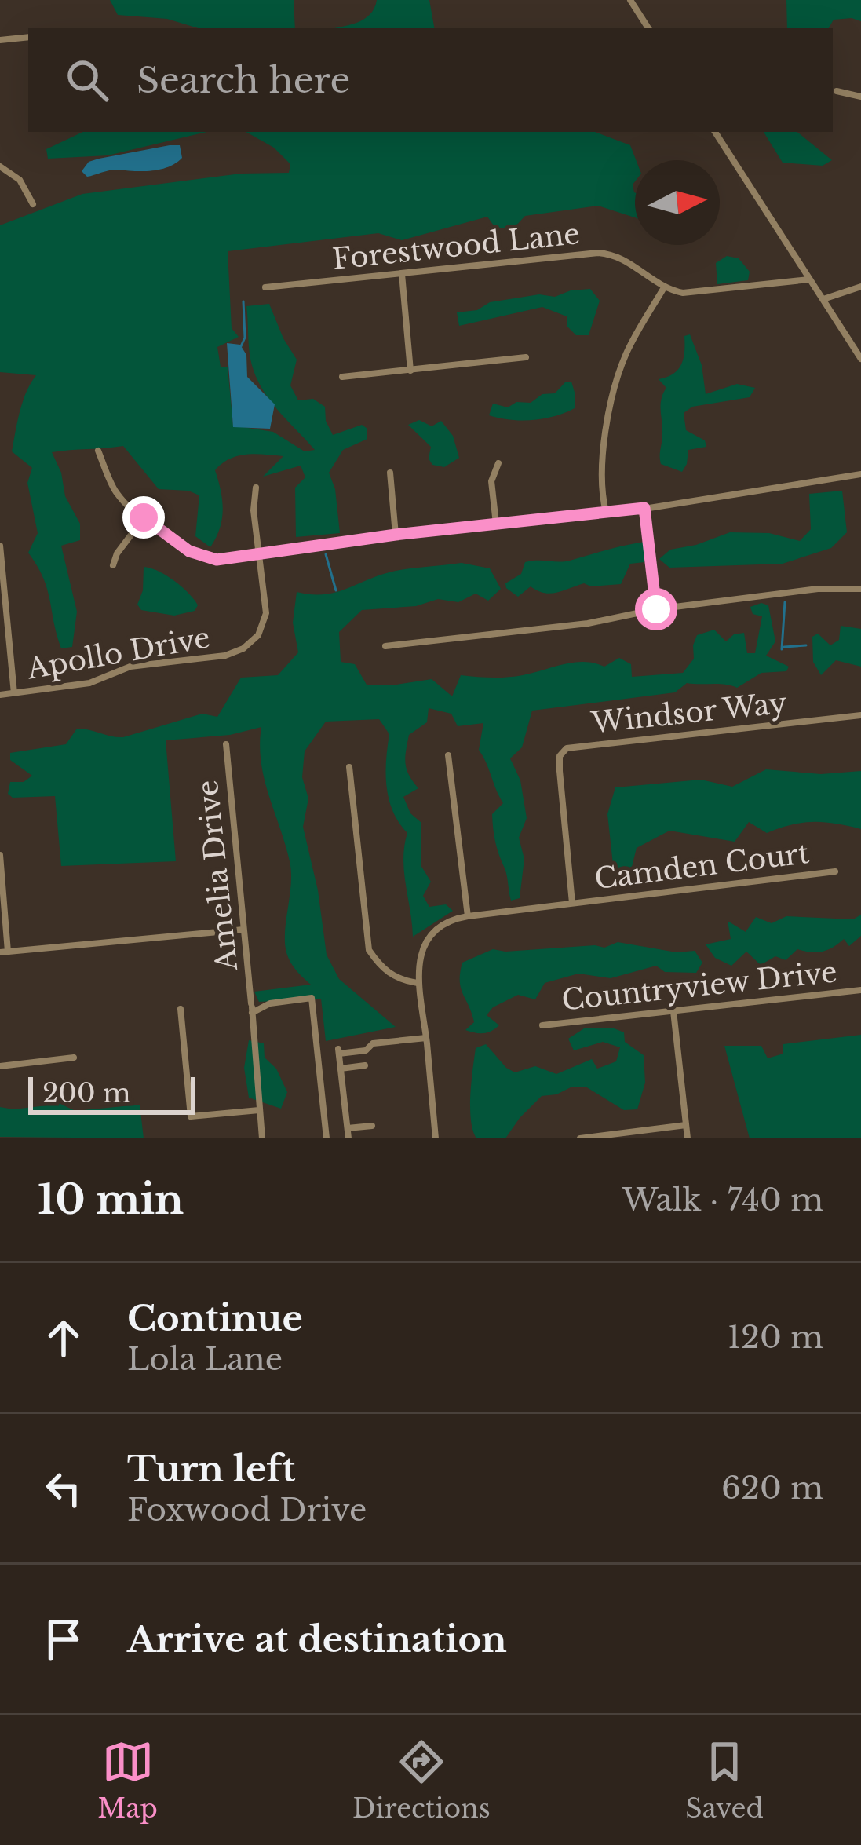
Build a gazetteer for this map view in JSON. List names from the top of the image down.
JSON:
{
  "streets": {
    "street": [
      "Forestwood Lane",
      "Apollo Drive",
      "Windsor Way",
      "Camden Court",
      "Amelia Drive",
      "Countryview Drive"
    ]
  },
  "crossings": [
    ["Windsor Way", "Camden Court"]
  ],
  "scale_bar": "200 m",
  "north": "right",
  "page": {
    "search": "Search here",
    "scale": "200 m",
    "heading": ["10 min", "Walk · 740 m"],
    "list": [
      ["Continue", "Lola Lane", "120 m"],
      ["Turn left", "Foxwood Drive", "620 m"],
      "Arrive at destination"
    ],
    "nav": ["Map", "Directions", "Saved"]
  }
}
